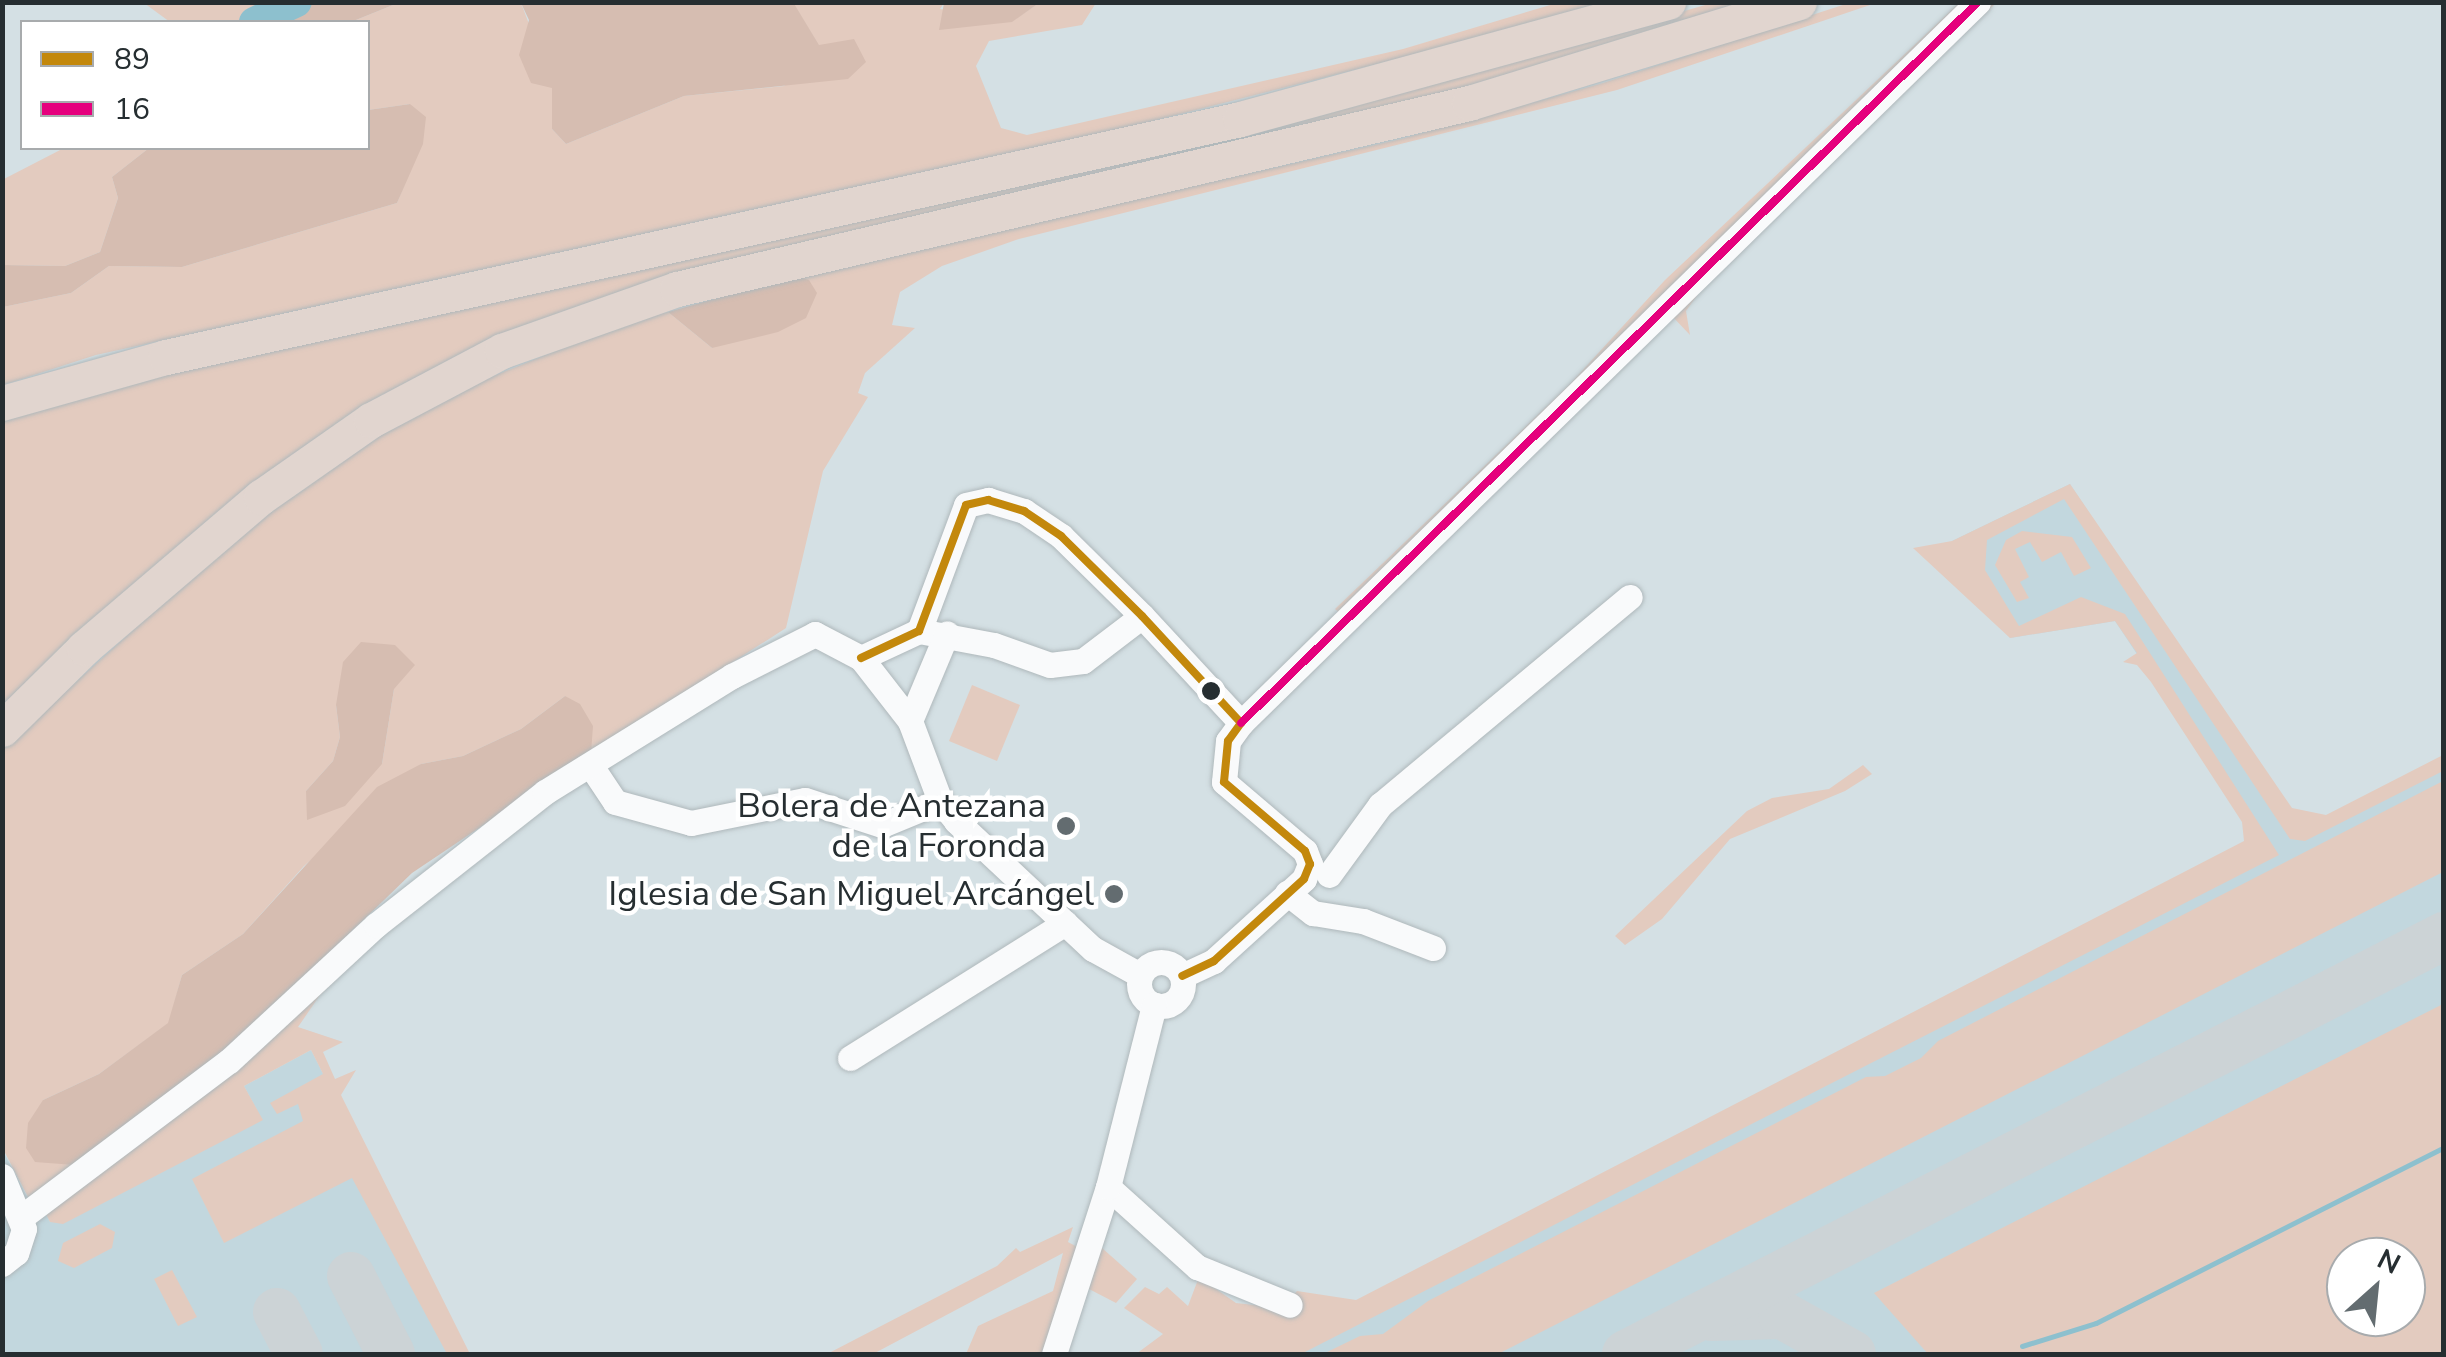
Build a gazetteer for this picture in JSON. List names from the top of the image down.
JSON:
{
  "places": ["Bolera de Antezana de la Foronda", "Iglesia de San Miguel Arcángel"],
  "lines": ["transit line 16", "transit line 89"],
  "legend": ["89", "16"],
  "north": "top right"
}
